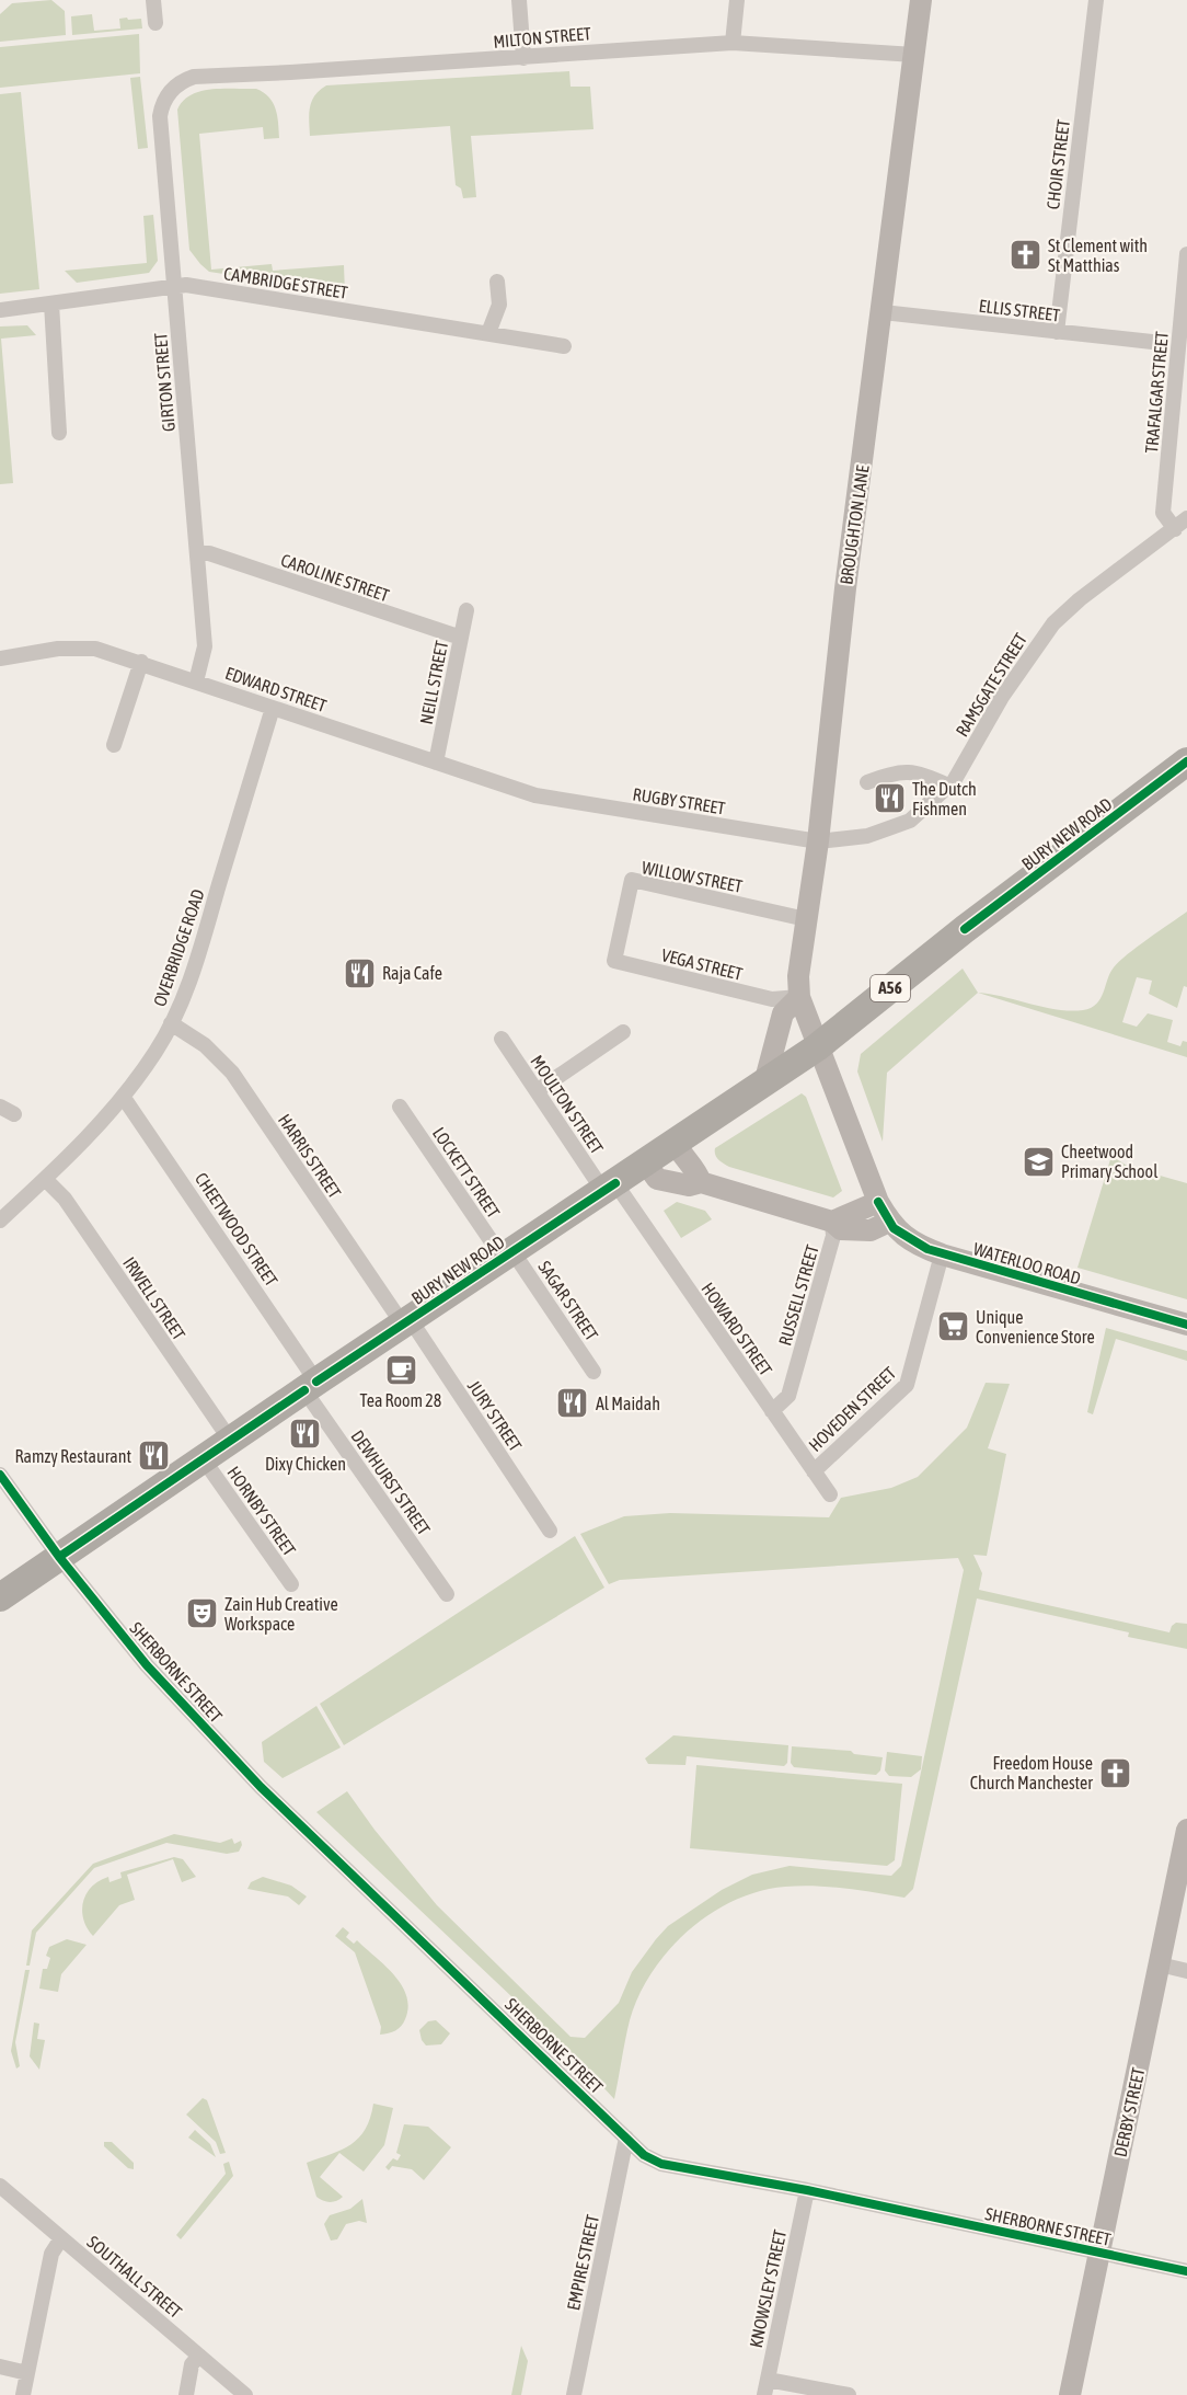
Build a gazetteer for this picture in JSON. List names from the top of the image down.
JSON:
{
  "streets": {
    "highway": ["BURY NEW ROAD", "A56"],
    "street": [
      "MILTON STREET",
      "CHOIR STREET",
      "CAMBRIDGE STREET",
      "ELLIS STREET",
      "GIRTON STREET",
      "TRAFALGAR STREET",
      "BROUGHTON LANE",
      "CAROLINE STREET",
      "NEILL STREET",
      "RAMSGATE STREET",
      "EDWARD STREET",
      "RUGBY STREET",
      "WILLOW STREET",
      "OVERBRIDGE ROAD",
      "VEGA STREET",
      "MOULTON STREET",
      "HARRIS STREET",
      "LOCKETT STREET",
      "CHEETWOOD STREET",
      "WATERLOO ROAD",
      "RUSSELL STREET",
      "IRWELL STREET",
      "SAGAR STREET",
      "HOWARD STREET",
      "HOVEDEN STREET",
      "JURY STREET",
      "DEWHURST STREET",
      "HORNBY STREET",
      "SHERBORNE STREET",
      "DERBY STREET",
      "EMPIRE STREET",
      "SOUTHALL STREET",
      "KNOWSLEY STREET"
    ]
  },
  "crossings": [
    ["MILTON STREET", "GIRTON STREET"],
    ["MILTON STREET", "BROUGHTON LANE"],
    ["CHOIR STREET", "ELLIS STREET"],
    ["CAMBRIDGE STREET", "GIRTON STREET"],
    ["ELLIS STREET", "BROUGHTON LANE"],
    ["GIRTON STREET", "CAROLINE STREET"],
    ["GIRTON STREET", "EDWARD STREET"],
    ["TRAFALGAR STREET", "RAMSGATE STREET"],
    ["BROUGHTON LANE", "RAMSGATE STREET"],
    ["BROUGHTON LANE", "RUGBY STREET"],
    ["BROUGHTON LANE", "BURY NEW ROAD"],
    ["BROUGHTON LANE", "WILLOW STREET"],
    ["BROUGHTON LANE", "VEGA STREET"],
    ["BROUGHTON LANE", "WATERLOO ROAD"],
    ["CAROLINE STREET", "NEILL STREET"],
    ["NEILL STREET", "EDWARD STREET"],
    ["RAMSGATE STREET", "RUGBY STREET"],
    ["EDWARD STREET", "RUGBY STREET"],
    ["EDWARD STREET", "OVERBRIDGE ROAD"],
    ["BURY NEW ROAD", "A56"],
    ["BURY NEW ROAD", "MOULTON STREET"],
    ["BURY NEW ROAD", "HARRIS STREET"],
    ["BURY NEW ROAD", "LOCKETT STREET"],
    ["BURY NEW ROAD", "CHEETWOOD STREET"],
    ["BURY NEW ROAD", "WATERLOO ROAD"],
    ["BURY NEW ROAD", "IRWELL STREET"],
    ["BURY NEW ROAD", "SAGAR STREET"],
    ["BURY NEW ROAD", "HOWARD STREET"],
    ["BURY NEW ROAD", "JURY STREET"],
    ["BURY NEW ROAD", "DEWHURST STREET"],
    ["BURY NEW ROAD", "HORNBY STREET"],
    ["BURY NEW ROAD", "SHERBORNE STREET"],
    ["WILLOW STREET", "VEGA STREET"],
    ["OVERBRIDGE ROAD", "HARRIS STREET"],
    ["OVERBRIDGE ROAD", "CHEETWOOD STREET"],
    ["OVERBRIDGE ROAD", "IRWELL STREET"],
    ["A56", "SHERBORNE STREET"],
    ["MOULTON STREET", "HOWARD STREET"],
    ["HARRIS STREET", "JURY STREET"],
    ["LOCKETT STREET", "SAGAR STREET"],
    ["CHEETWOOD STREET", "DEWHURST STREET"],
    ["WATERLOO ROAD", "HOVEDEN STREET"],
    ["RUSSELL STREET", "HOWARD STREET"],
    ["HOWARD STREET", "HOVEDEN STREET"],
    ["SHERBORNE STREET", "DERBY STREET"],
    ["SHERBORNE STREET", "EMPIRE STREET"],
    ["SHERBORNE STREET", "KNOWSLEY STREET"]
  ],
  "places": {
    "church": ["St Clement with St Matthias", "Freedom House Church Manchester"],
    "restaurant": [
      "The Dutch Fishmen",
      "Raja Cafe",
      "Al Maidah",
      "Dixy Chicken",
      "Ramzy Restaurant"
    ],
    "school or university": ["Cheetwood Primary School"],
    "supermarket": ["Unique Convenience Store"],
    "cafe": ["Tea Room 28"],
    "theatre": ["Zain Hub Creative Workspace"]
  }
}
